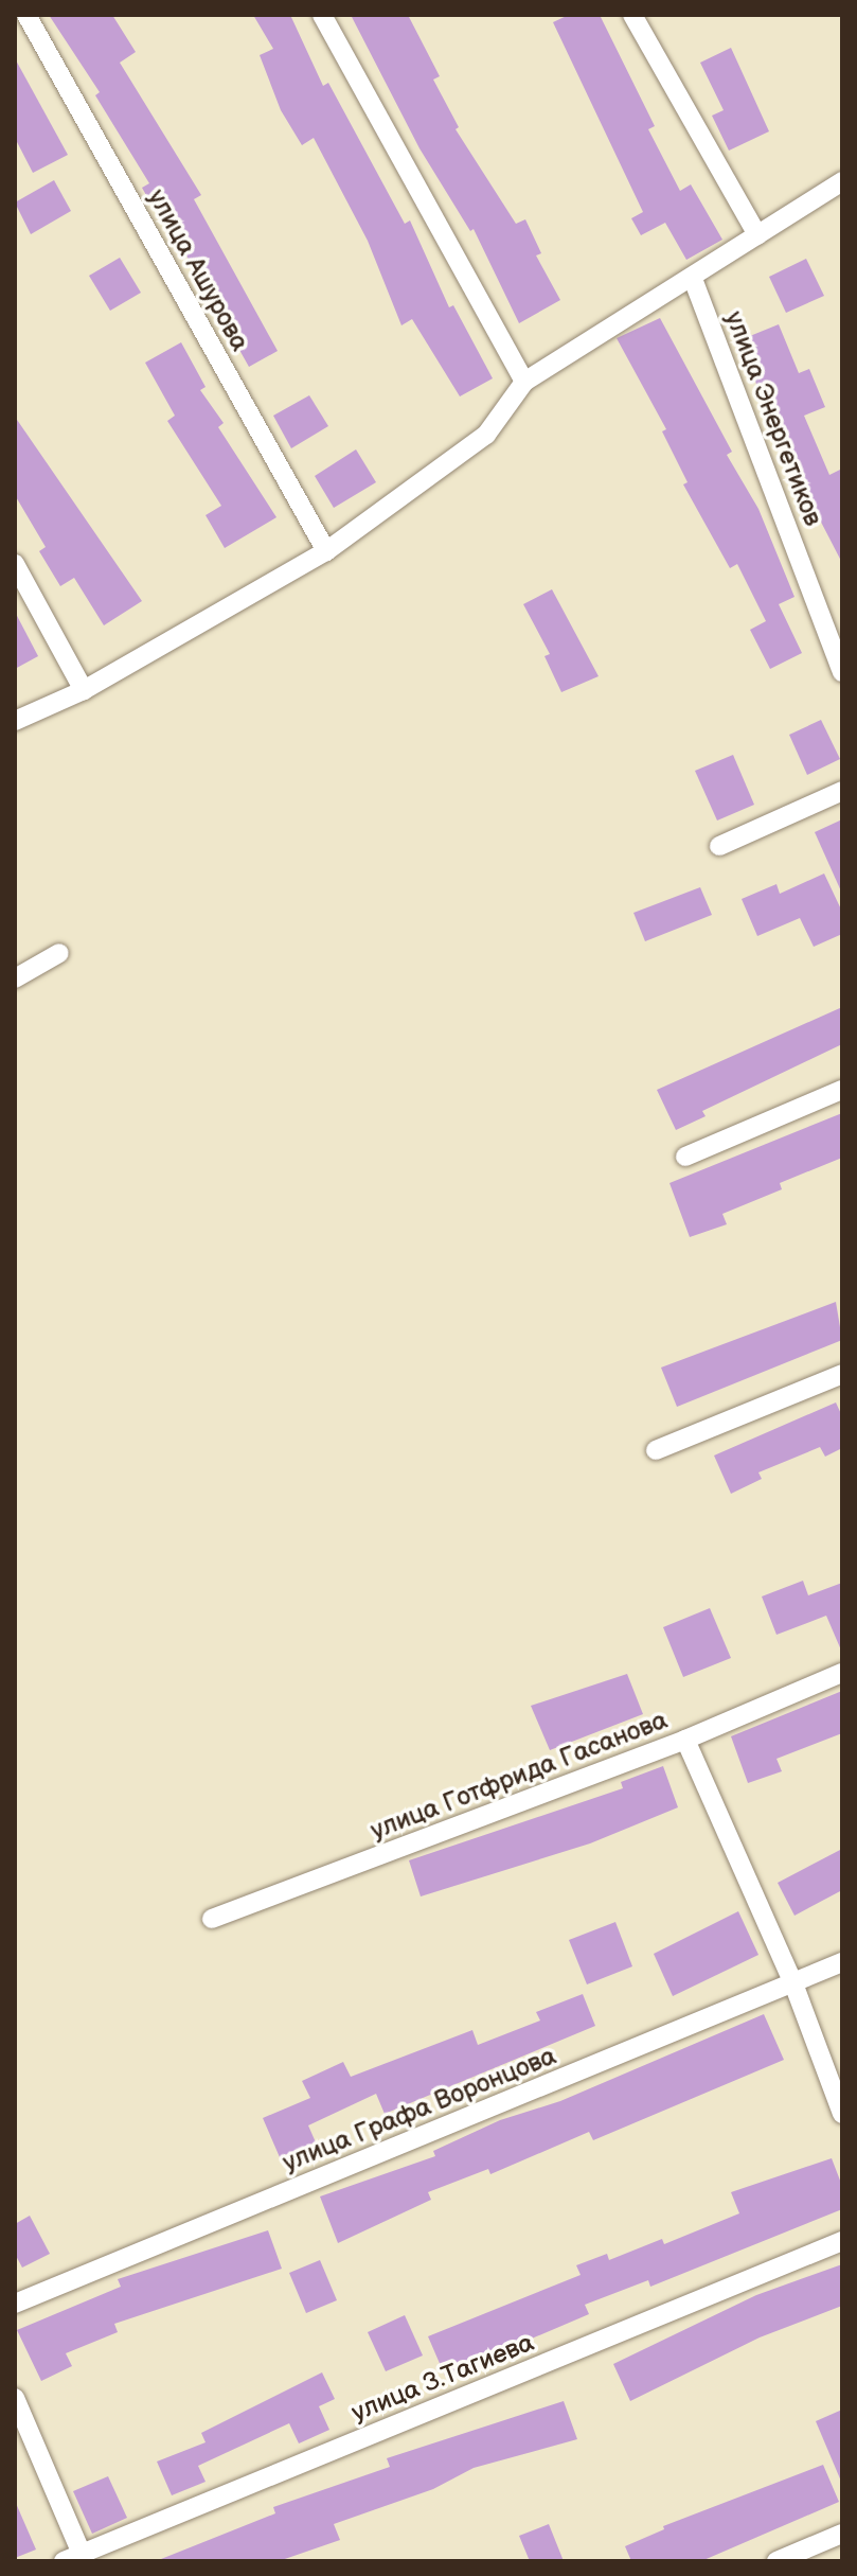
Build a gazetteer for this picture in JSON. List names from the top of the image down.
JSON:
{
  "streets": {
    "street": [
      "улица Ашурова",
      "улица Энергетиков",
      "улица Готфрида Гасанова",
      "улица Графа Воронцова",
      "улица З.Тагиева"
    ]
  }
}
